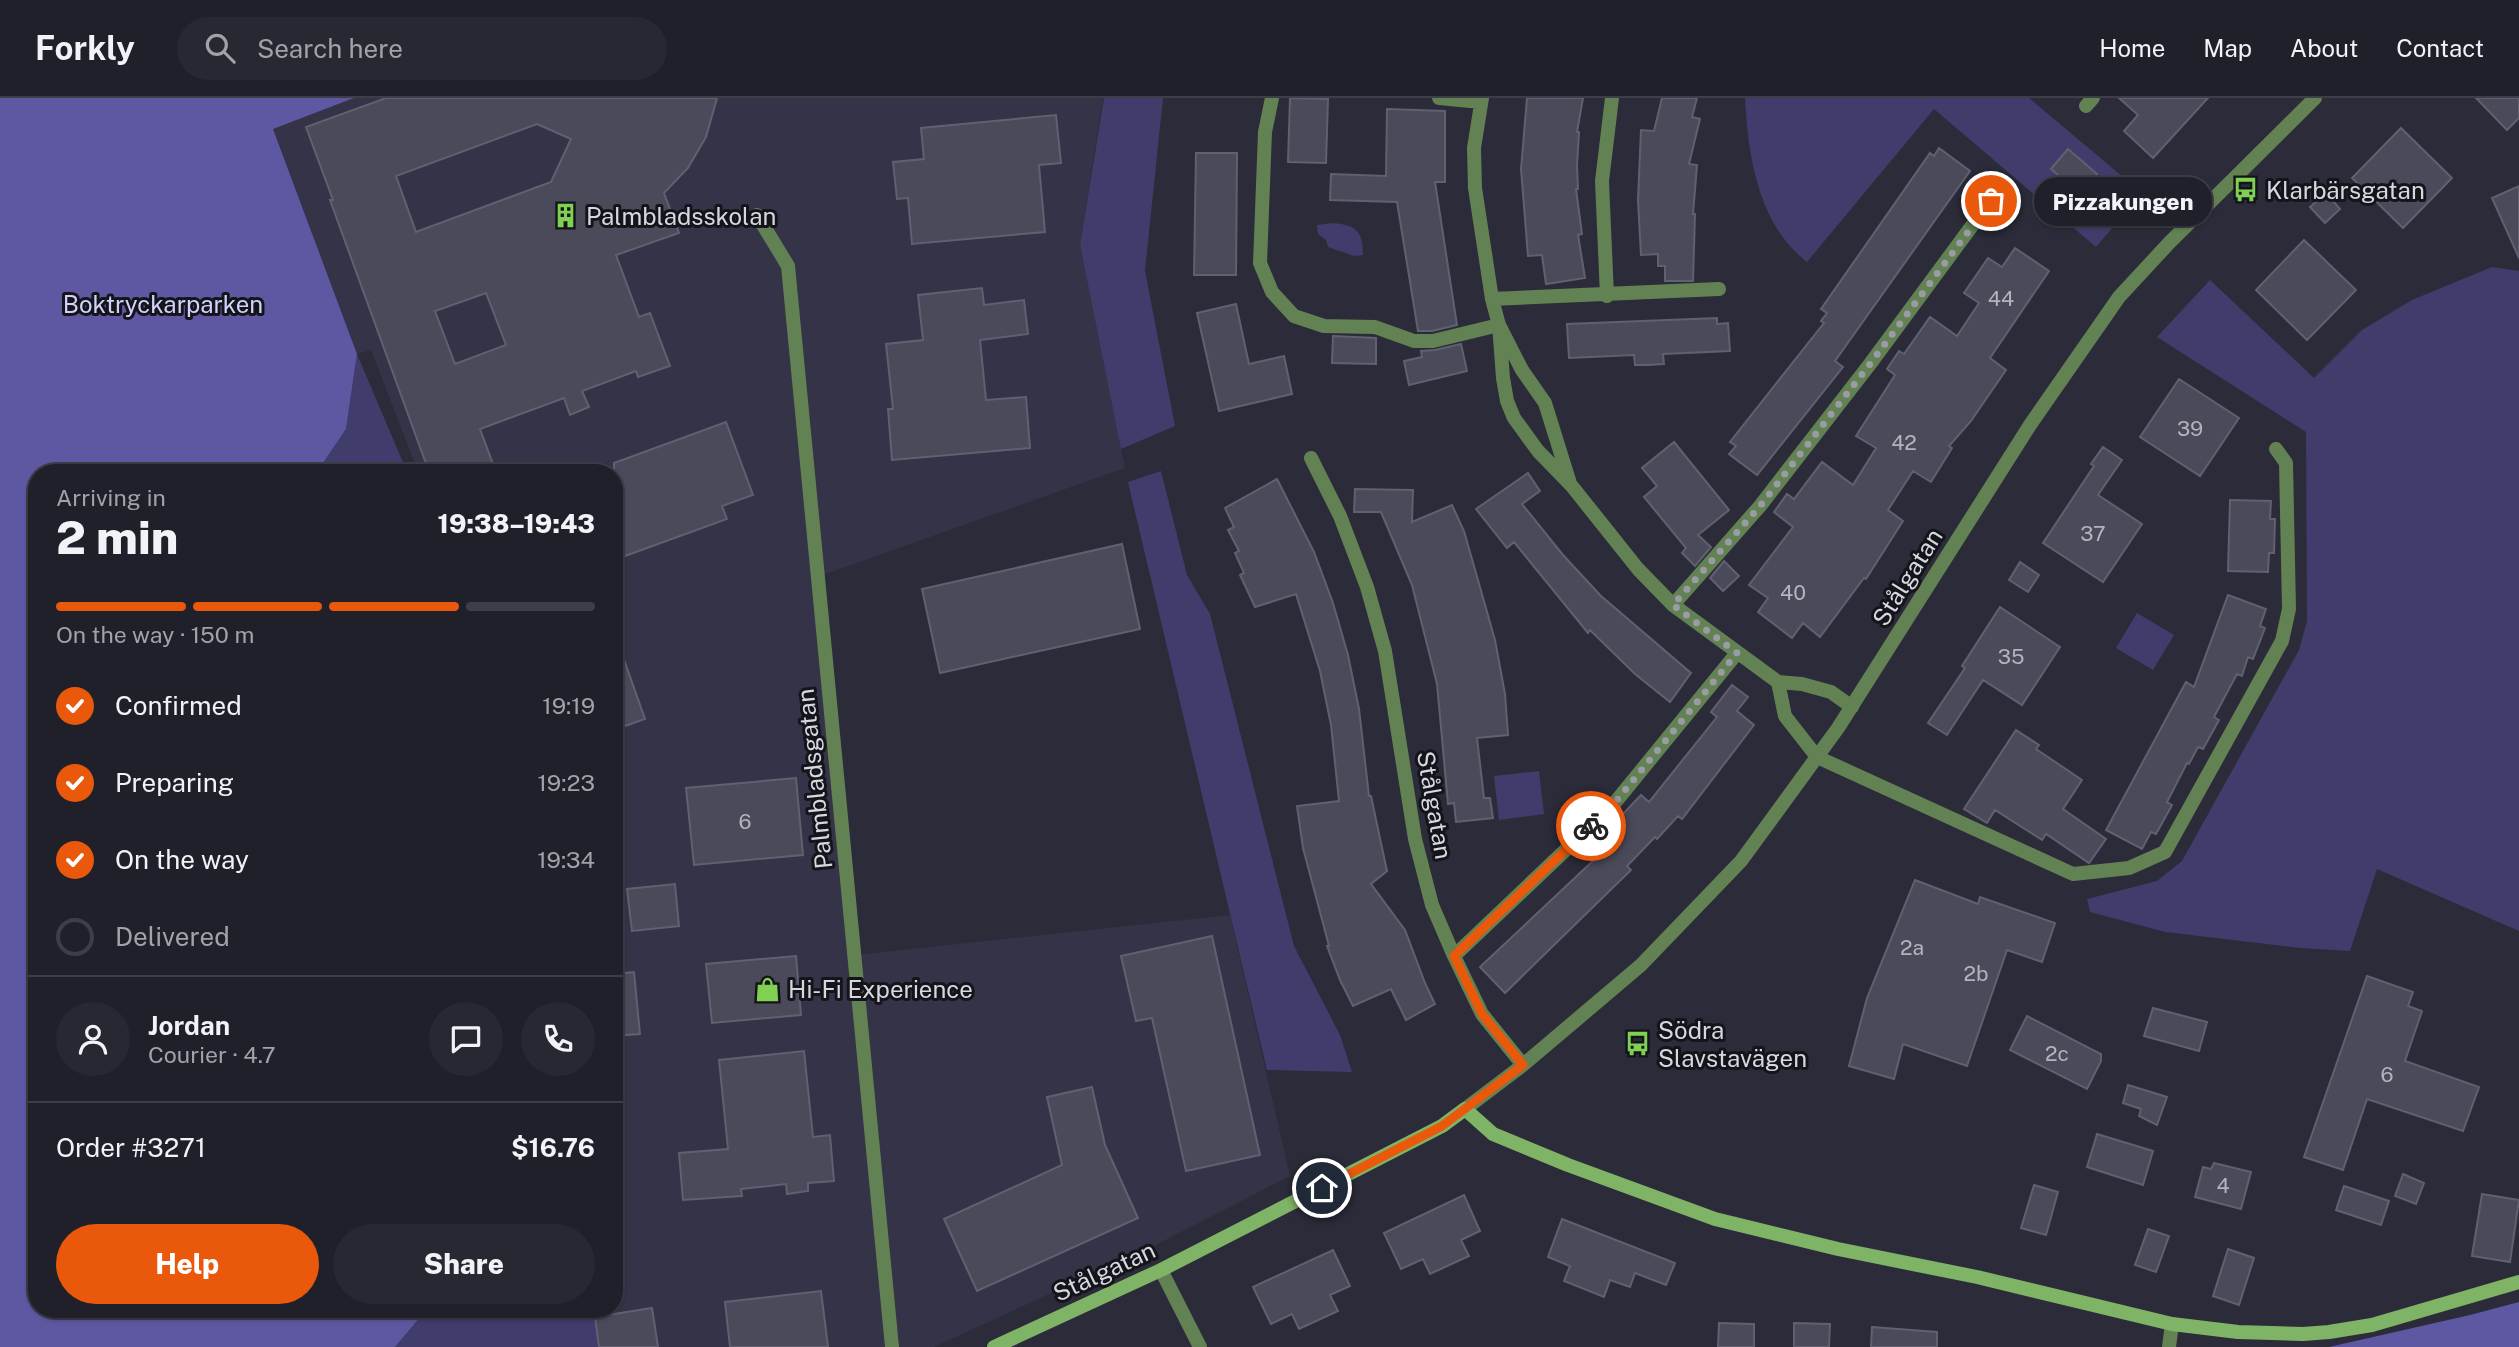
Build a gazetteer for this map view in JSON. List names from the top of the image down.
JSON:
{
  "streets": {
    "street": ["Stålgatan", "Palmbladsgatan"]
  },
  "parks": ["Boktryckarparken"],
  "places": {
    "bus stop": ["Klarbärsgatan", "Södra Slavstavägen"],
    "other": ["Pizzakungen"],
    "building": ["Palmbladsskolan"],
    "shop": ["Hi-Fi Experience"]
  },
  "house_numbers": [
    "44",
    "39",
    "42",
    "37",
    "40",
    "35",
    "6",
    "2a",
    "2b",
    "2c",
    "6",
    "4"
  ],
  "page": {
    "header": "Forkly",
    "search": "Search here",
    "nav": [
      "Home",
      "Map",
      "About",
      "Contact"
    ],
    "bubble": "Pizzakungen",
    "heading": ["2 min", "Arriving in", "19:38–19:43"],
    "panel": [
      "Jordan",
      "Courier · 4.7",
      "Order #3271",
      "$16.76"
    ],
    "bar": "On the way · 150 m",
    "list": [
      ["Confirmed", "19:19"],
      ["Preparing", "19:23"],
      ["On the way", "19:34"],
      "Delivered"
    ],
    "buttons": ["Help", "Share"]
  }
}
